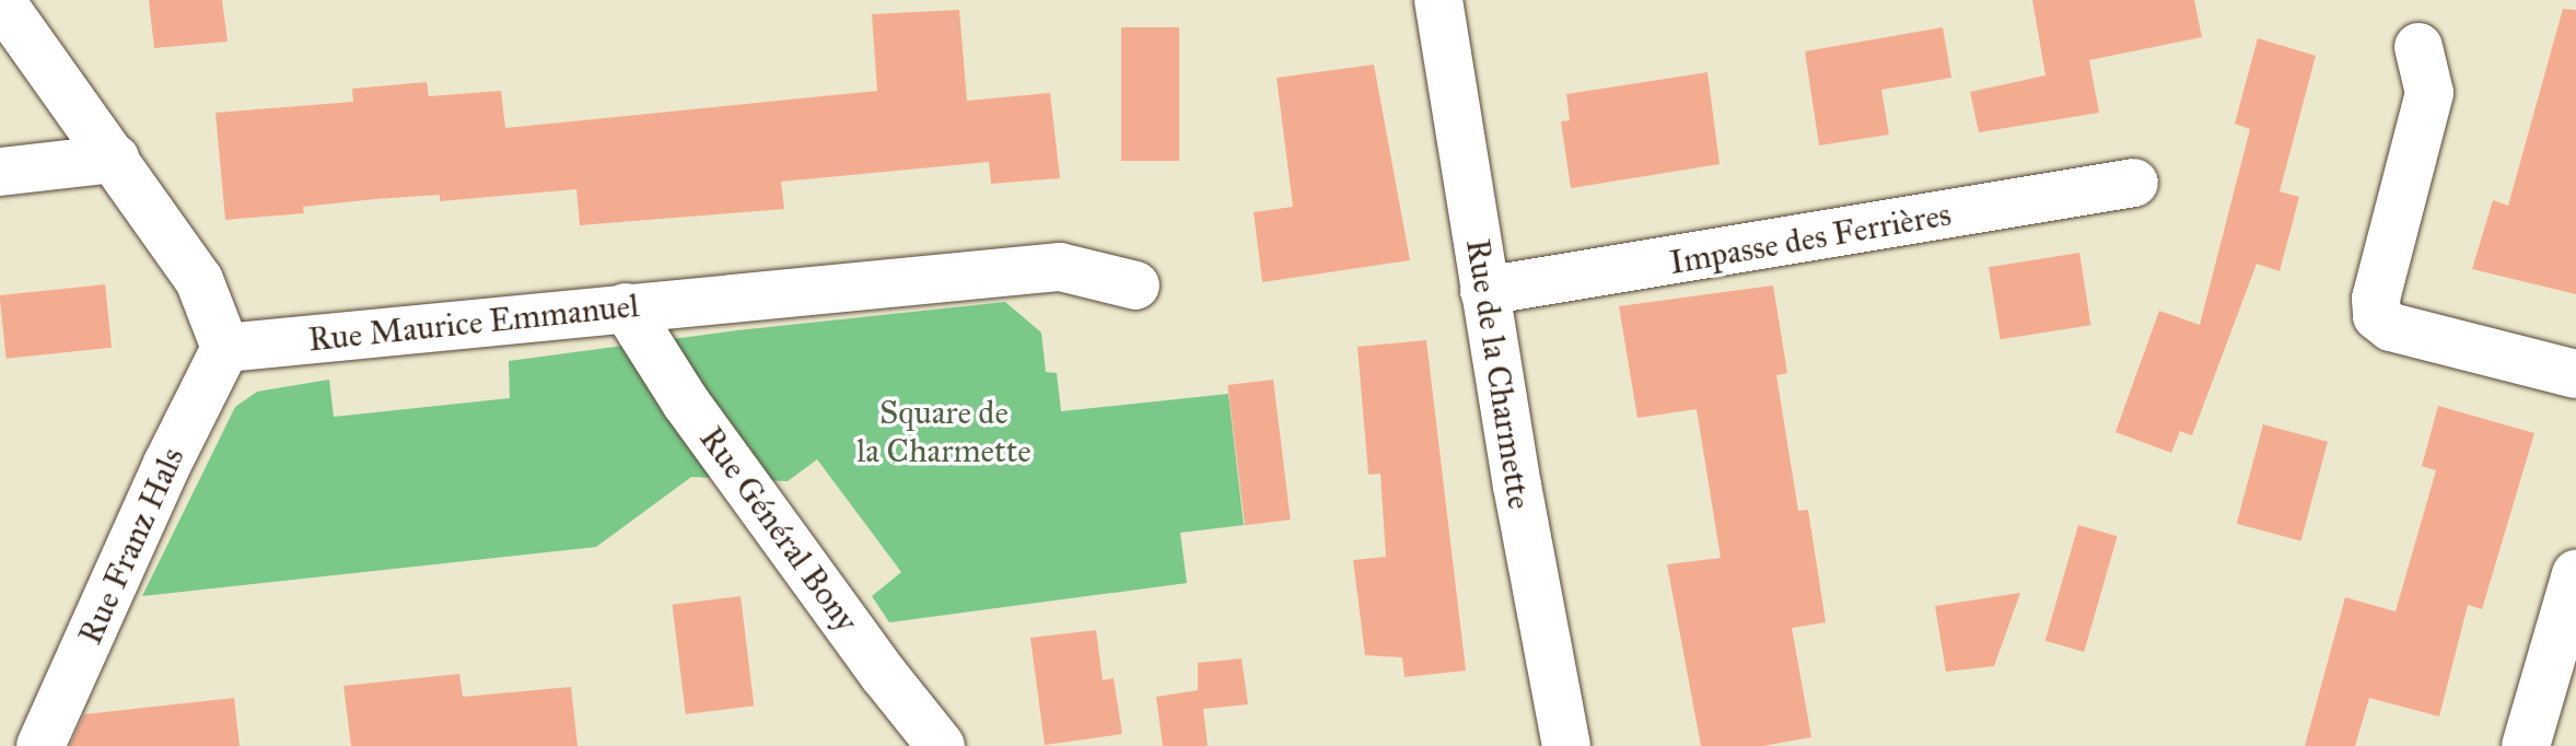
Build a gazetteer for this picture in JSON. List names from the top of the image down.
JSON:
{
  "streets": {
    "street": [
      "Impasse des Ferrières",
      "Rue Maurice Emmanuel",
      "Rue de la Charmette",
      "Rue Général Bony",
      "Rue Franz Hals"
    ]
  },
  "crossings": [
    ["Impasse des Ferrières", "Rue de la Charmette"],
    ["Rue Maurice Emmanuel", "Rue Général Bony"],
    ["Rue Maurice Emmanuel", "Rue Franz Hals"]
  ],
  "parks": ["Square de la Charmette"]
}
